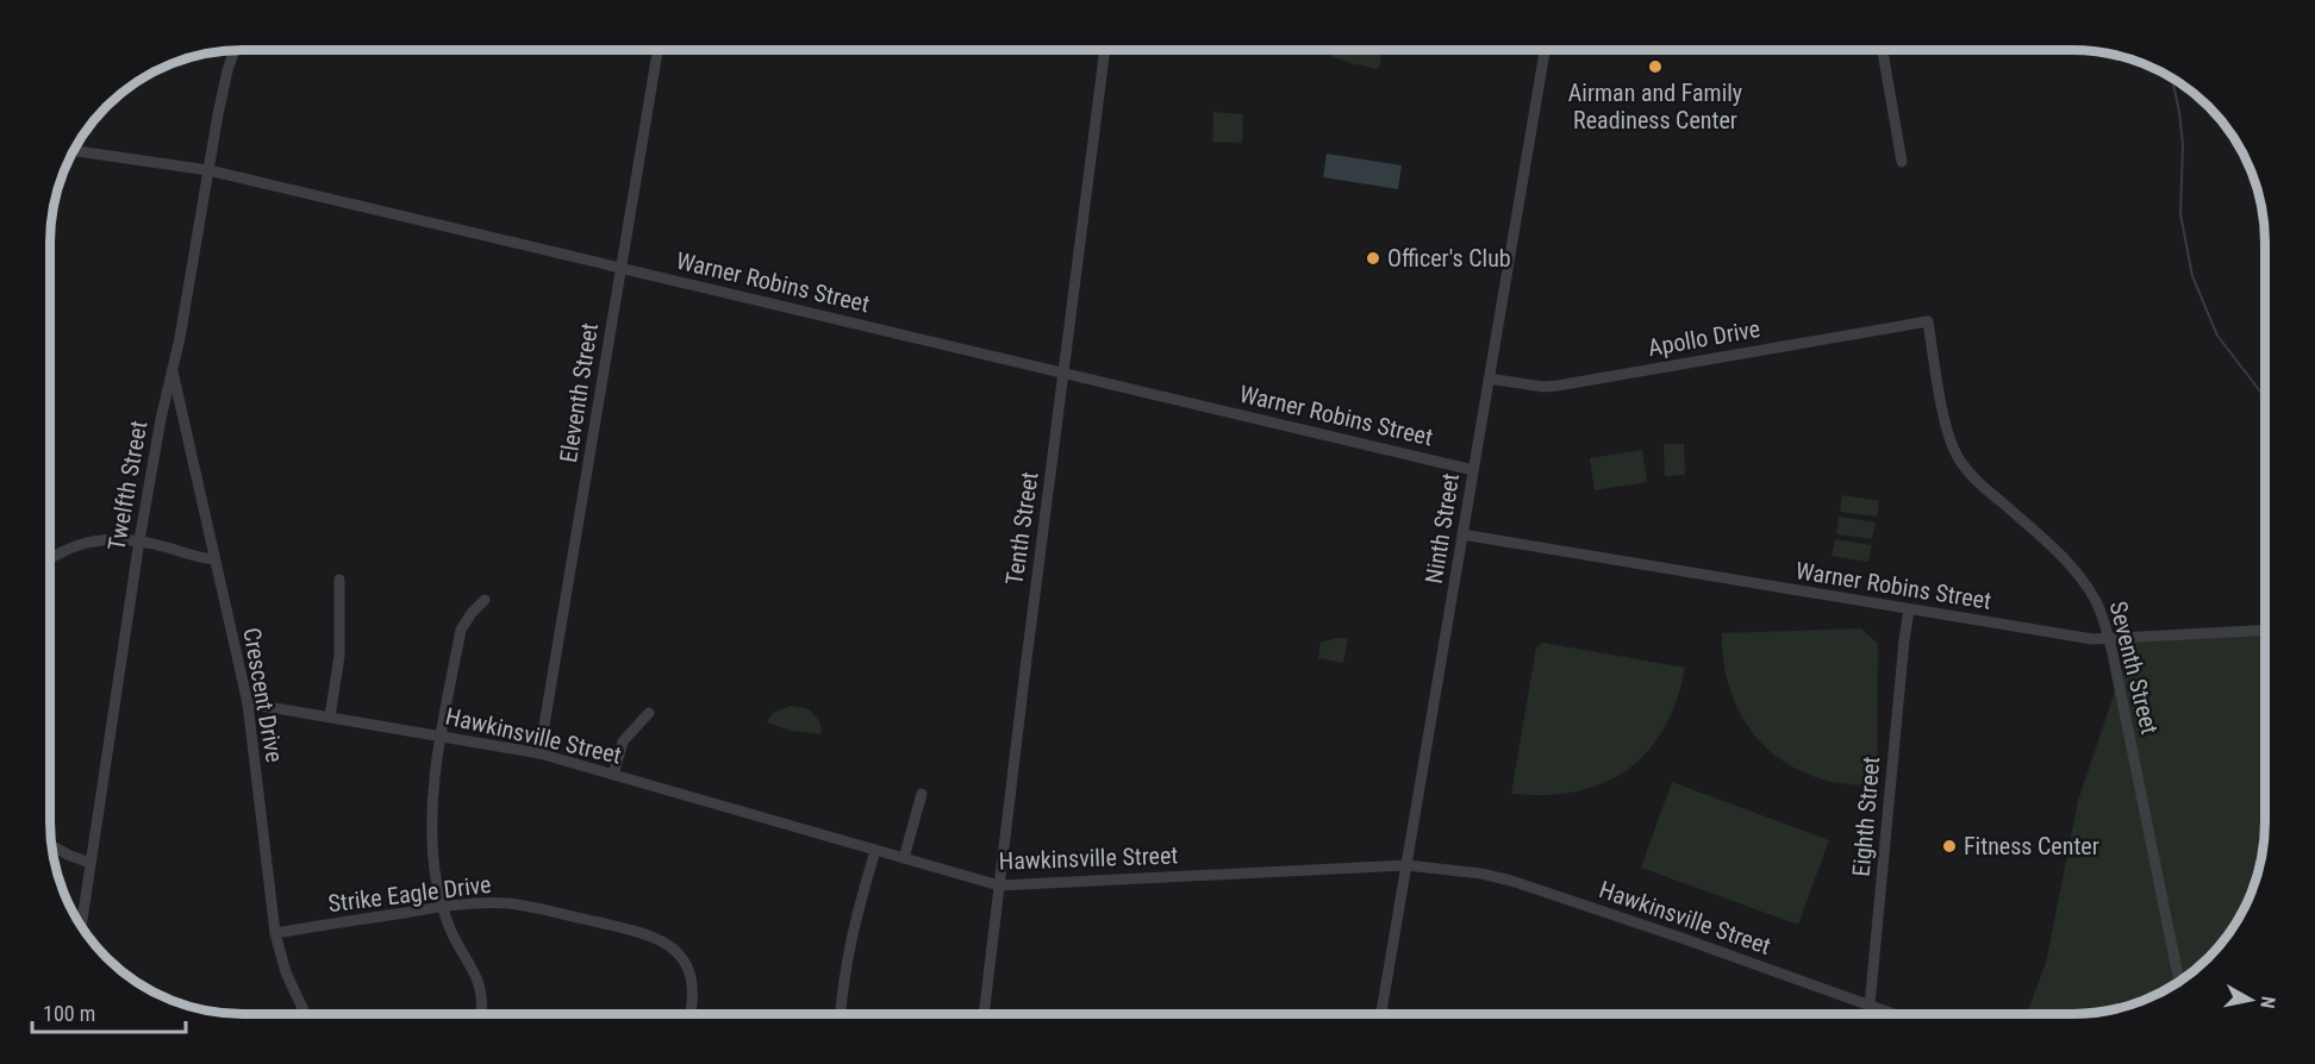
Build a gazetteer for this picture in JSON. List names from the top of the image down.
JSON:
{
  "streets": {
    "street": [
      "Warner Robins Street",
      "Apollo Drive",
      "Eleventh Street",
      "Twelfth Street",
      "Tenth Street",
      "Ninth Street",
      "Seventh Street",
      "Crescent Drive",
      "Hawkinsville Street",
      "Eighth Street",
      "Strike Eagle Drive"
    ]
  },
  "crossings": [
    ["Warner Robins Street", "Eleventh Street"],
    ["Warner Robins Street", "Twelfth Street"],
    ["Warner Robins Street", "Tenth Street"],
    ["Warner Robins Street", "Ninth Street"],
    ["Warner Robins Street", "Seventh Street"],
    ["Warner Robins Street", "Eighth Street"],
    ["Apollo Drive", "Ninth Street"],
    ["Apollo Drive", "Seventh Street"],
    ["Eleventh Street", "Hawkinsville Street"],
    ["Twelfth Street", "Crescent Drive"],
    ["Tenth Street", "Hawkinsville Street"],
    ["Ninth Street", "Hawkinsville Street"],
    ["Crescent Drive", "Hawkinsville Street"],
    ["Crescent Drive", "Strike Eagle Drive"],
    ["Hawkinsville Street", "Eighth Street"]
  ],
  "places": ["Airman and Family Readiness Center", "Officer's Club", "Fitness Center"],
  "scale_bar": "100 m",
  "north": "right"
}
